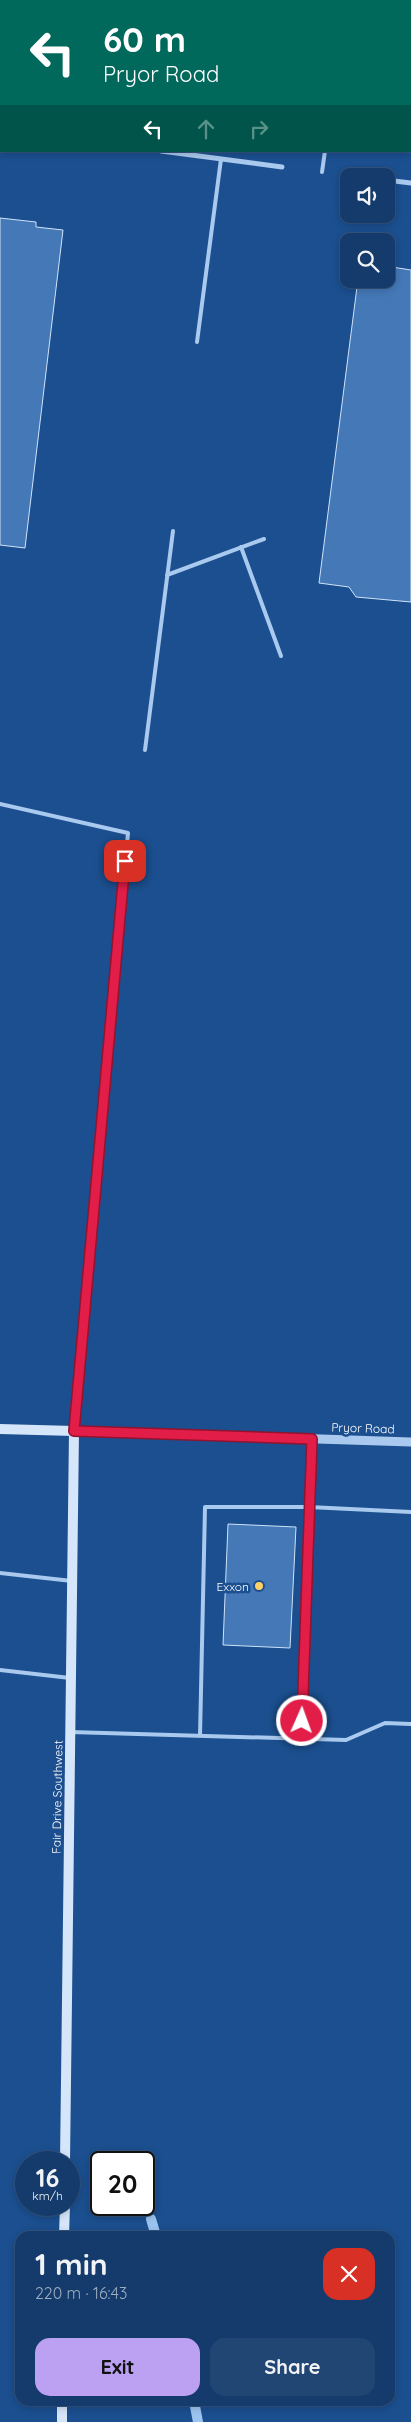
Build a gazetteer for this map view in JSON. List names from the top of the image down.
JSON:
{
  "streets": {
    "main road": ["Fair Drive Southwest"],
    "street": ["Pryor Road"]
  },
  "crossings": [
    ["Pryor Road", "Fair Drive Southwest"]
  ],
  "places": ["Exxon"],
  "page": {
    "turn": ["60 m", "Pryor Road"],
    "speed": "16 km/h",
    "limit": "20",
    "heading": ["1 min", "220 m · 16:43"],
    "buttons": ["Exit", "Share"]
  }
}
